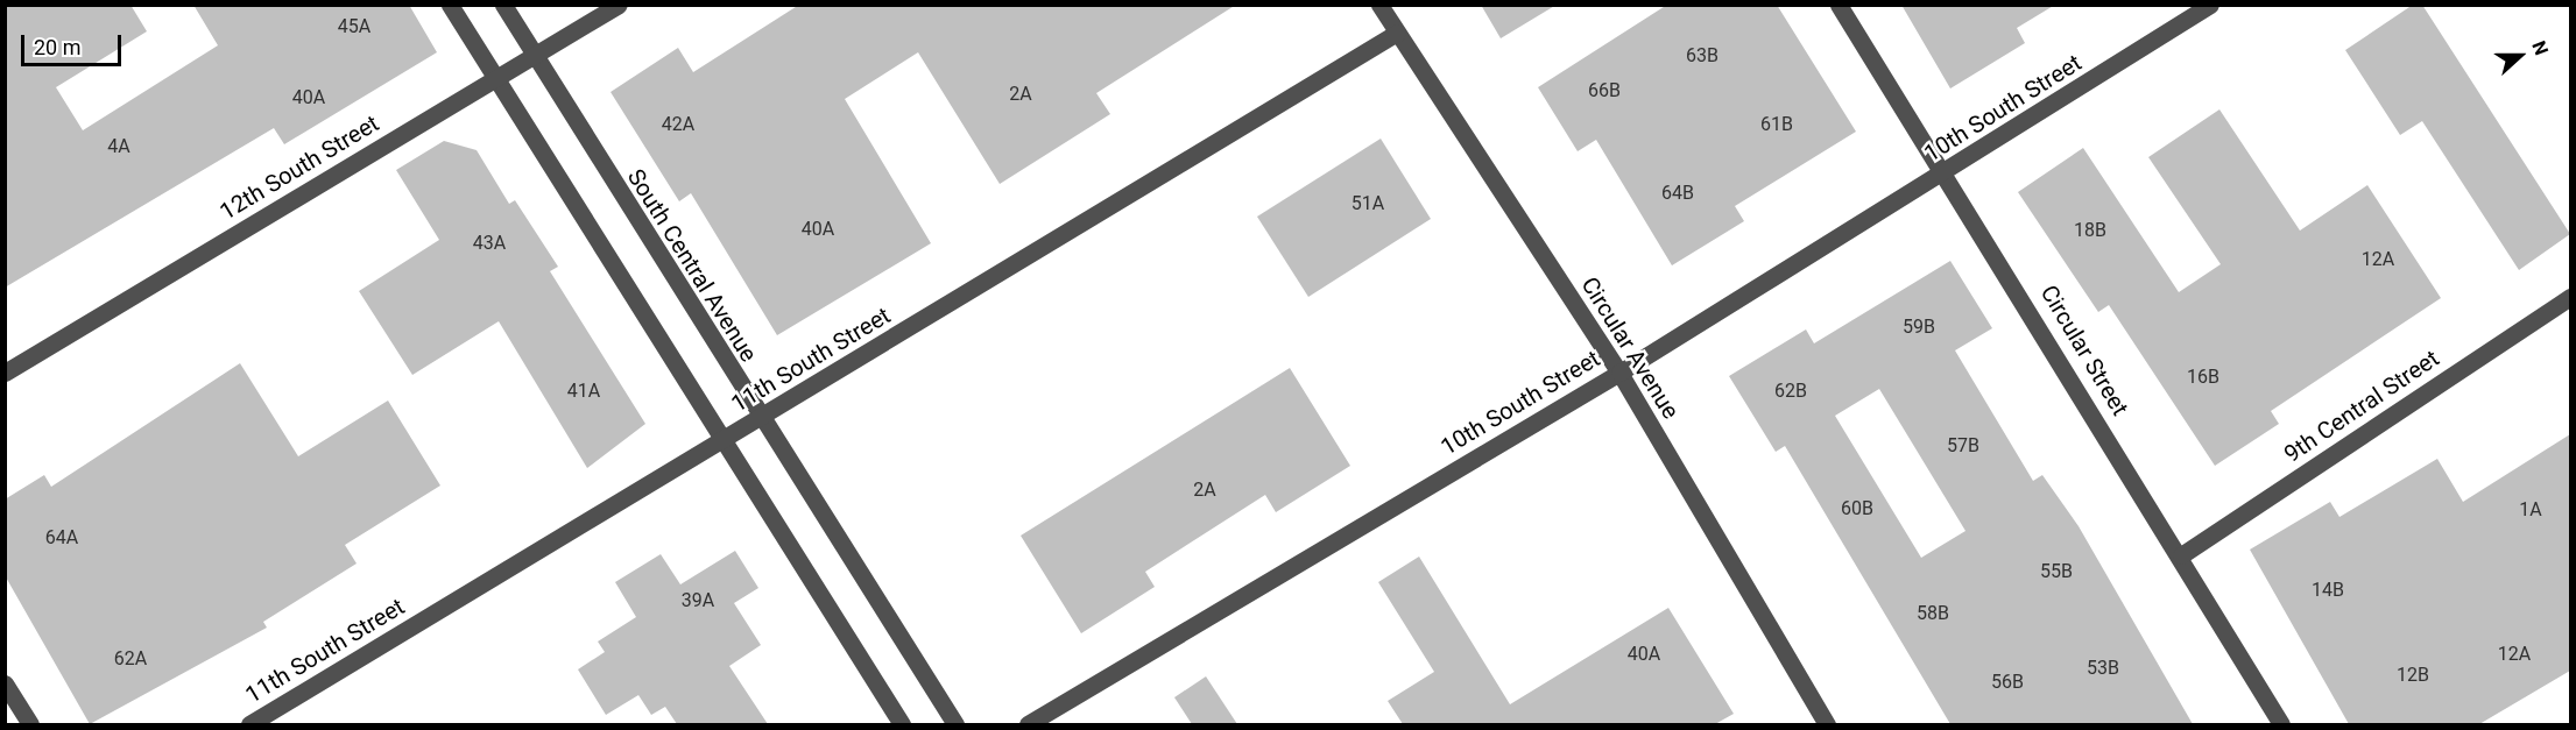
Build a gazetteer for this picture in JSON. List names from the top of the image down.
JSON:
{
  "streets": {
    "street": [
      "10th South Street",
      "12th South Street",
      "South Central Avenue",
      "Circular Avenue",
      "Circular Street",
      "11th South Street",
      "9th Central Street"
    ]
  },
  "crossings": [
    ["10th South Street", "Circular Avenue"],
    ["10th South Street", "Circular Street"],
    ["12th South Street", "South Central Avenue"],
    ["South Central Avenue", "11th South Street"],
    ["Circular Avenue", "11th South Street"],
    ["Circular Street", "9th Central Street"]
  ],
  "house_numbers": [
    "45A",
    "63B",
    "66B",
    "2A",
    "40A",
    "42A",
    "61B",
    "4A",
    "64B",
    "51A",
    "40A",
    "18B",
    "43A",
    "12A",
    "59B",
    "16B",
    "41A",
    "62B",
    "57B",
    "2A",
    "60B",
    "1A",
    "64A",
    "55B",
    "14B",
    "39A",
    "58B",
    "40A",
    "12A",
    "62A",
    "53B",
    "12B",
    "56B"
  ],
  "scale_bar": "20 m",
  "north": "right"
}
